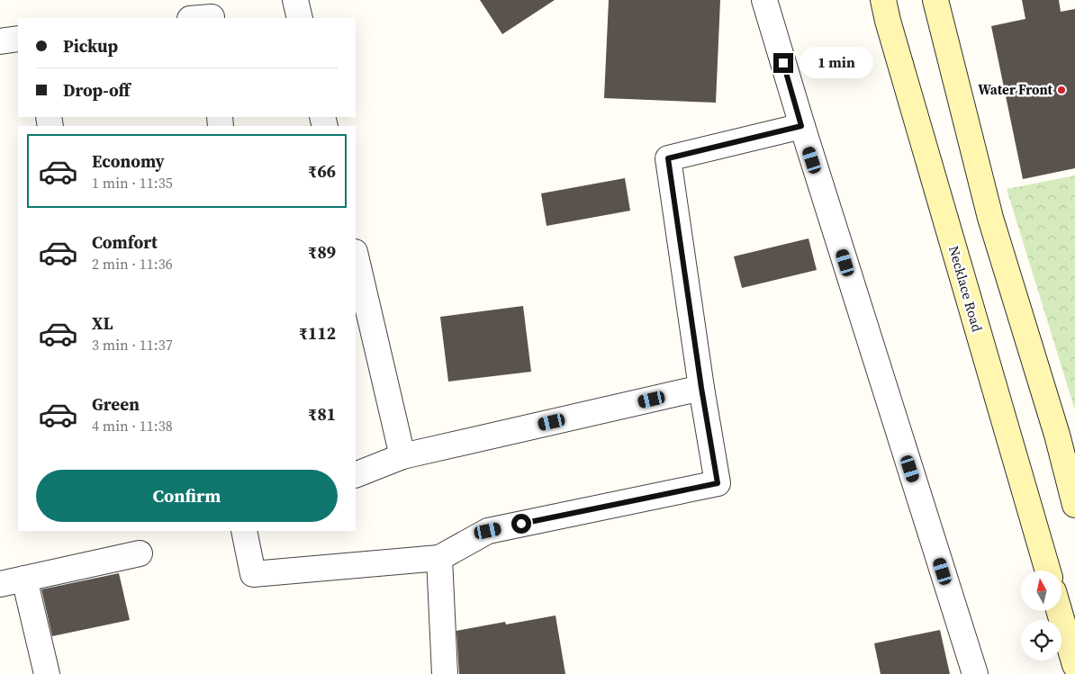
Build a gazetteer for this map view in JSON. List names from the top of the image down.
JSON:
{
  "streets": {
    "main road": ["Necklace Road"]
  },
  "places": ["Water Front"],
  "north": "top",
  "page": {
    "banner": ["Pickup", "Drop-off"],
    "bubble": "1 min",
    "list": [
      {
        "name": "Economy",
        "note": "1 min · 11:35",
        "value": "₹66"
      },
      {
        "name": "Comfort",
        "note": "2 min · 11:36",
        "value": "₹89"
      },
      {
        "name": "XL",
        "note": "3 min · 11:37",
        "value": "₹112"
      },
      {
        "name": "Green",
        "note": "4 min · 11:38",
        "value": "₹81"
      }
    ],
    "buttons": "Confirm"
  }
}
